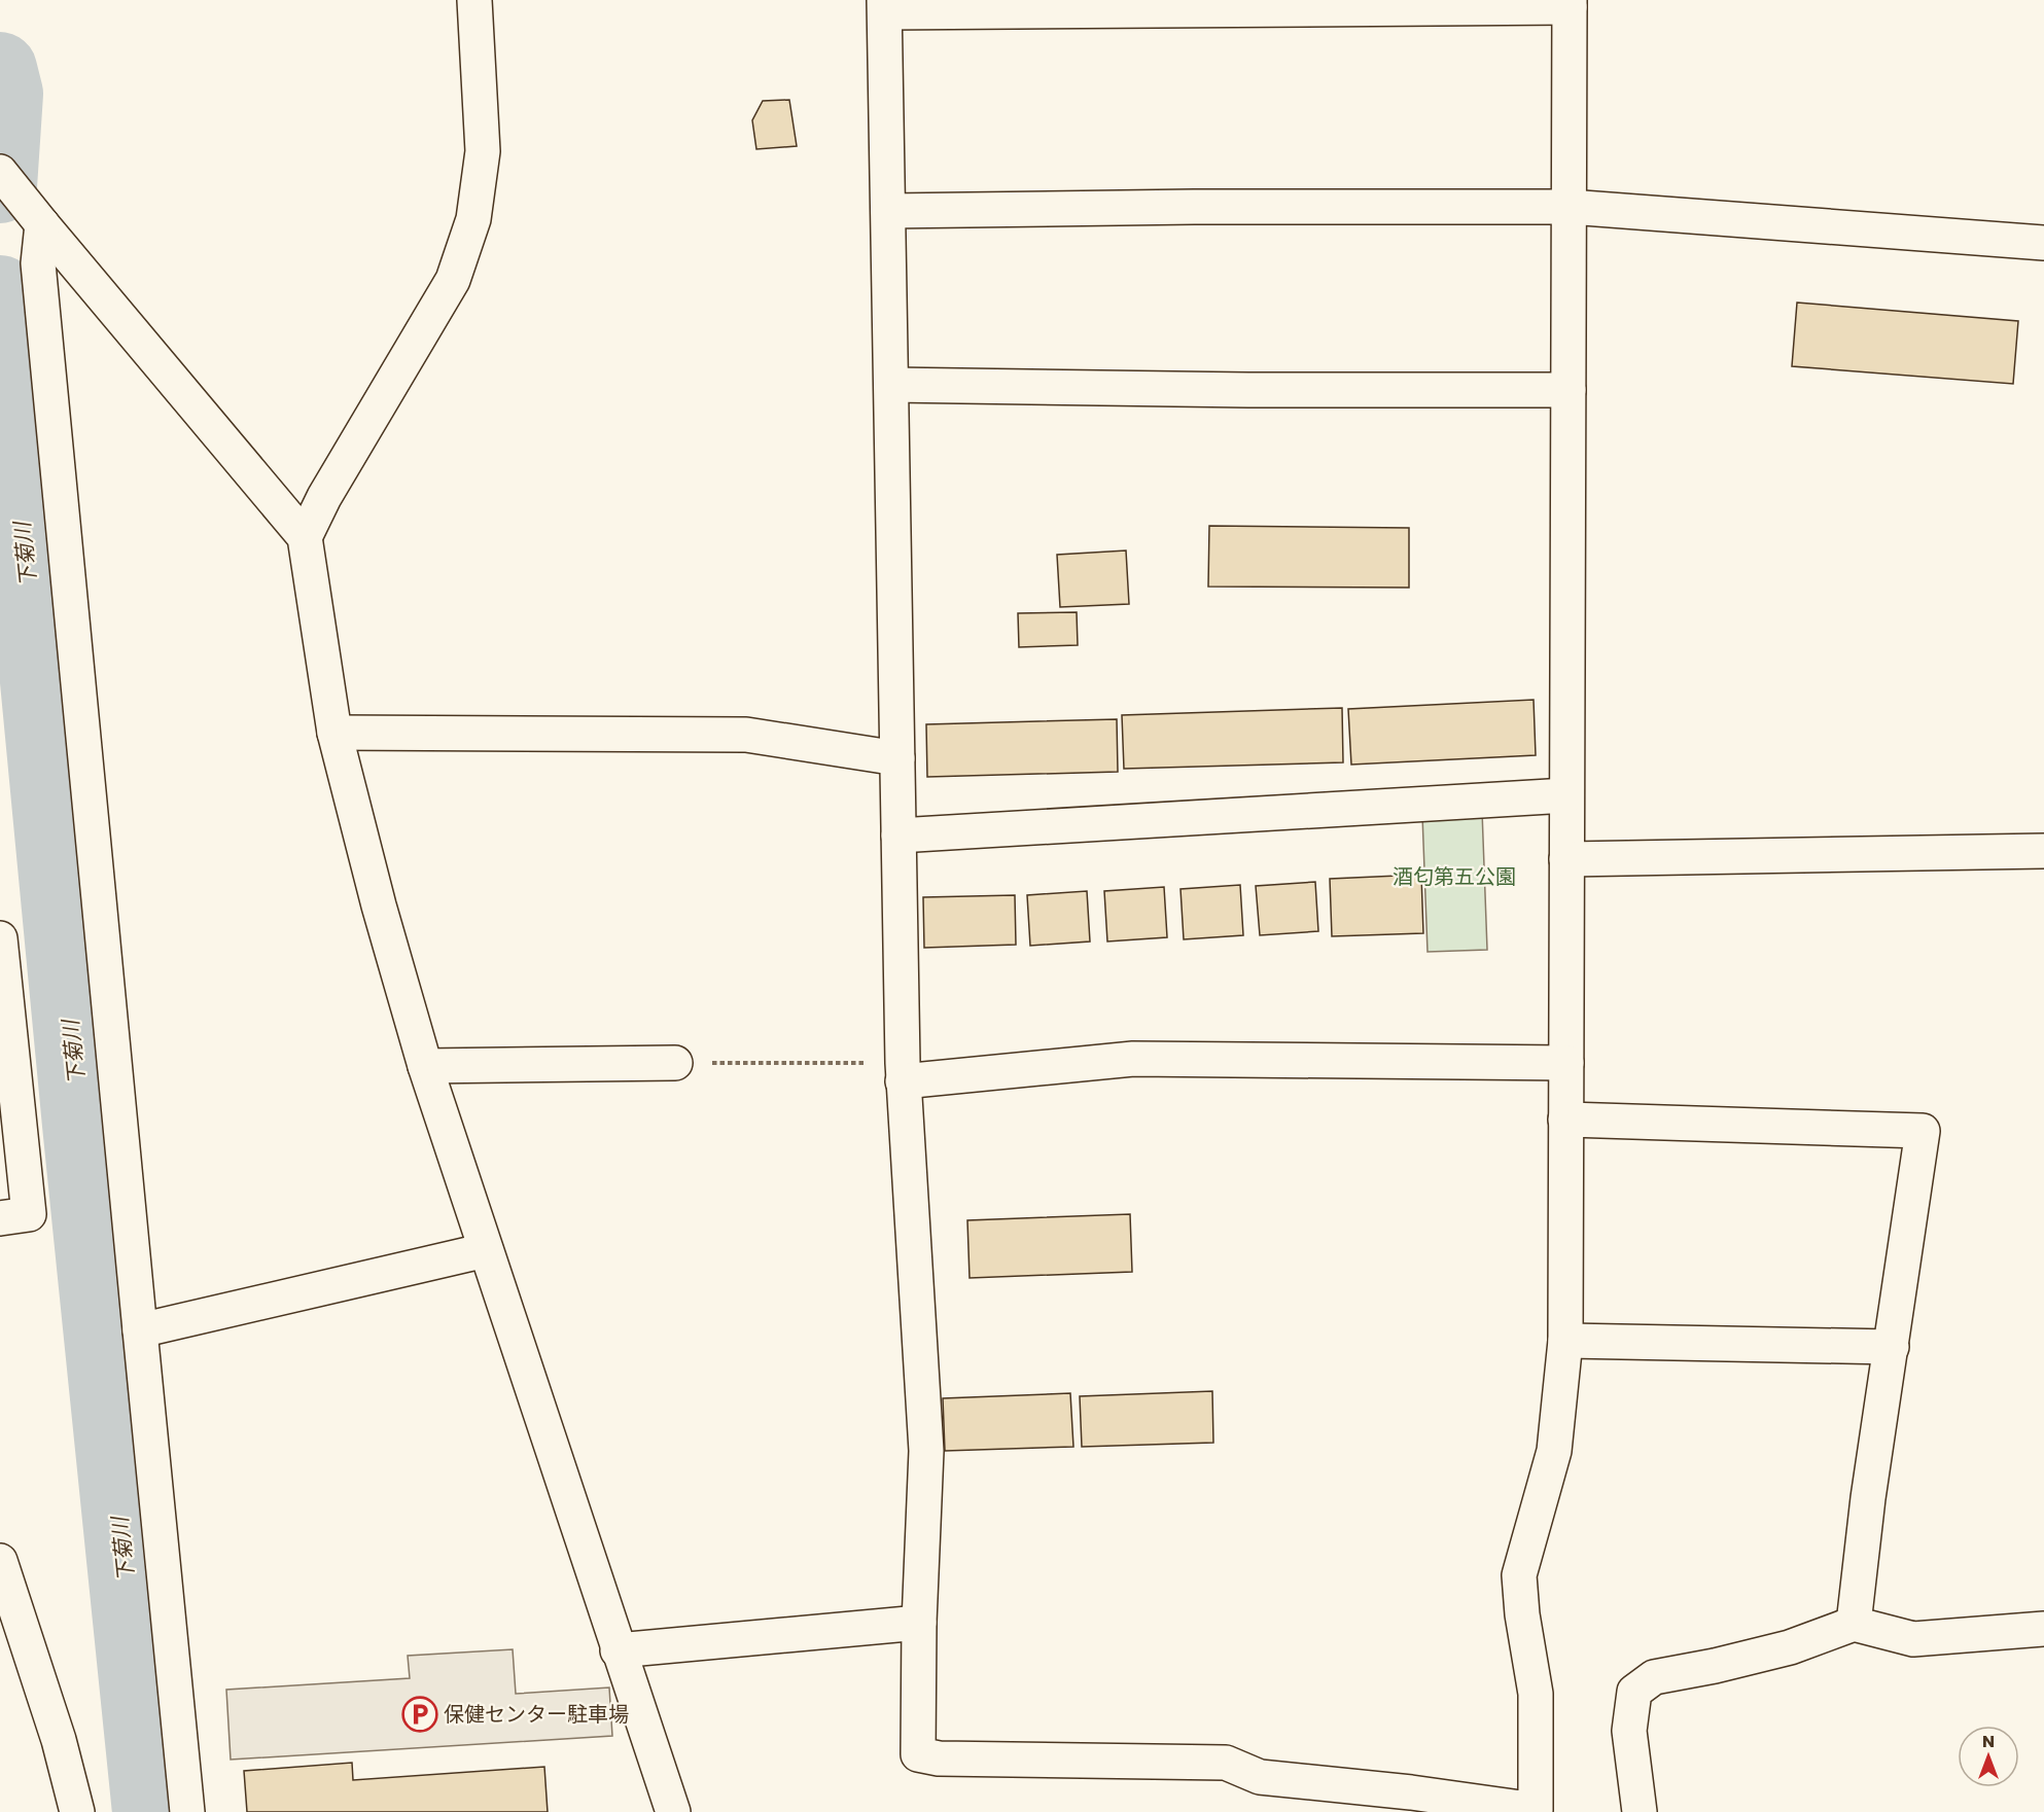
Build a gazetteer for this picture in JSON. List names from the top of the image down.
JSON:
{
  "water": ["下菊川"],
  "parks": ["酒匂第五公園"],
  "places": {
    "parking": ["保健センター駐車場"]
  },
  "north": "top"
}
